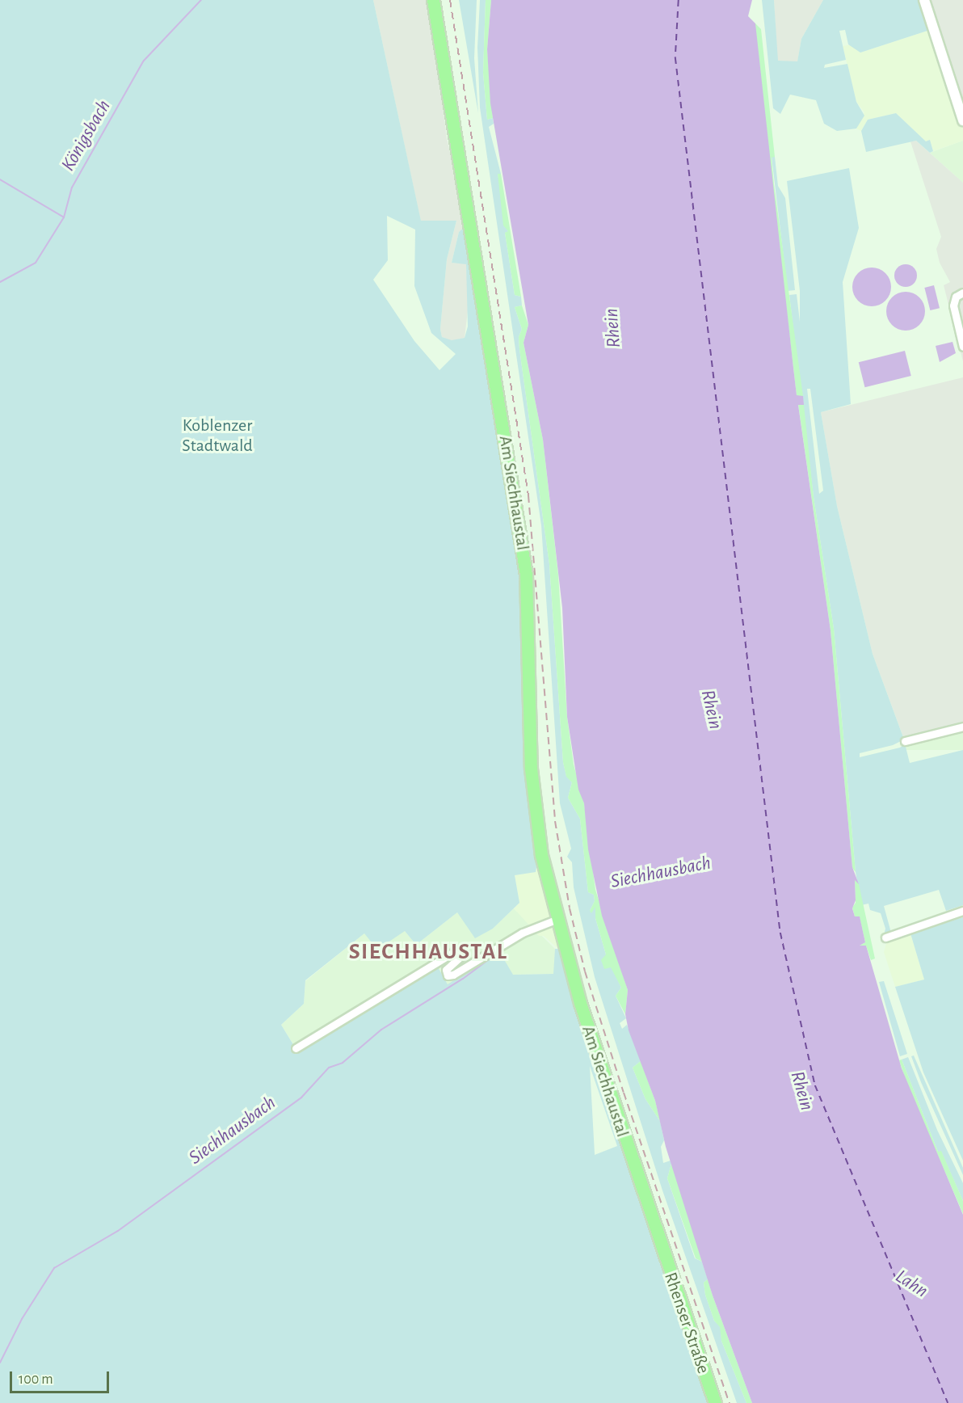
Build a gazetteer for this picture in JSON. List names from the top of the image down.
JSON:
{
  "streets": {
    "main road": ["Am Siechhaustal", "Rhenser Straße"]
  },
  "crossings": [
    ["Am Siechhaustal", "Rhenser Straße"]
  ],
  "districts": ["SIECHHAUSTAL"],
  "water": [
    "Königsbach",
    "Rhein",
    "Siechhausbach",
    "Lahn"
  ],
  "parks": ["Koblenzer Stadtwald"],
  "scale_bar": "100 m"
}
